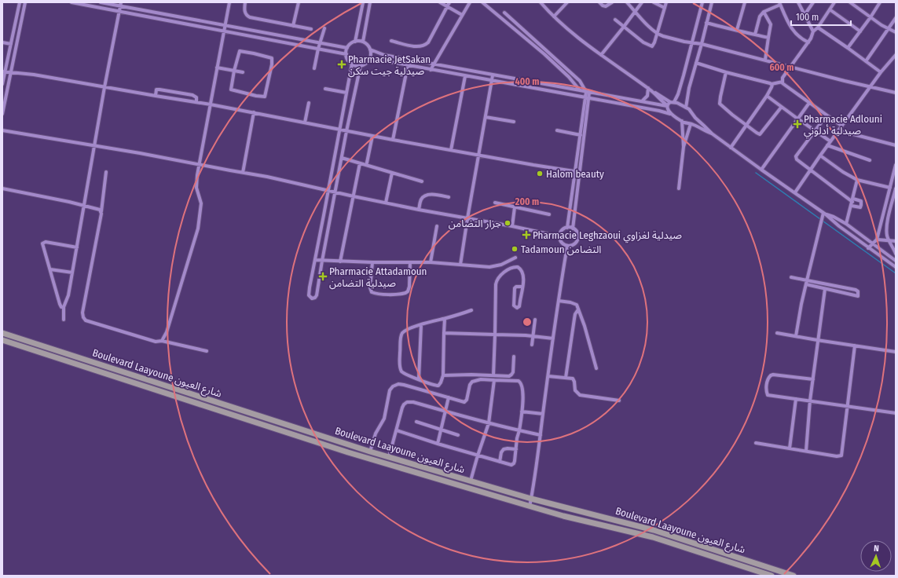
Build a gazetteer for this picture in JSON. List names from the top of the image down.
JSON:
{
  "streets": {
    "street": ["Boulevard Laayoune شارع العيون"]
  },
  "places": {
    "health": [
      "Pharmacie JetSakan صيدلية جيت سكن",
      "Pharmacie Adlouni صيدلية أدلوني",
      "Pharmacie Leghzaoui صيدلية لغزاوي",
      "Pharmacie Attadamoun صيدلية التضامن"
    ],
    "other": ["Halom beauty", "جزار التضامن", "Tadamoun التضامن"]
  },
  "scale_bar": "100 m",
  "north": "top",
  "rings": ["600 m", "400 m", "200 m"]
}
